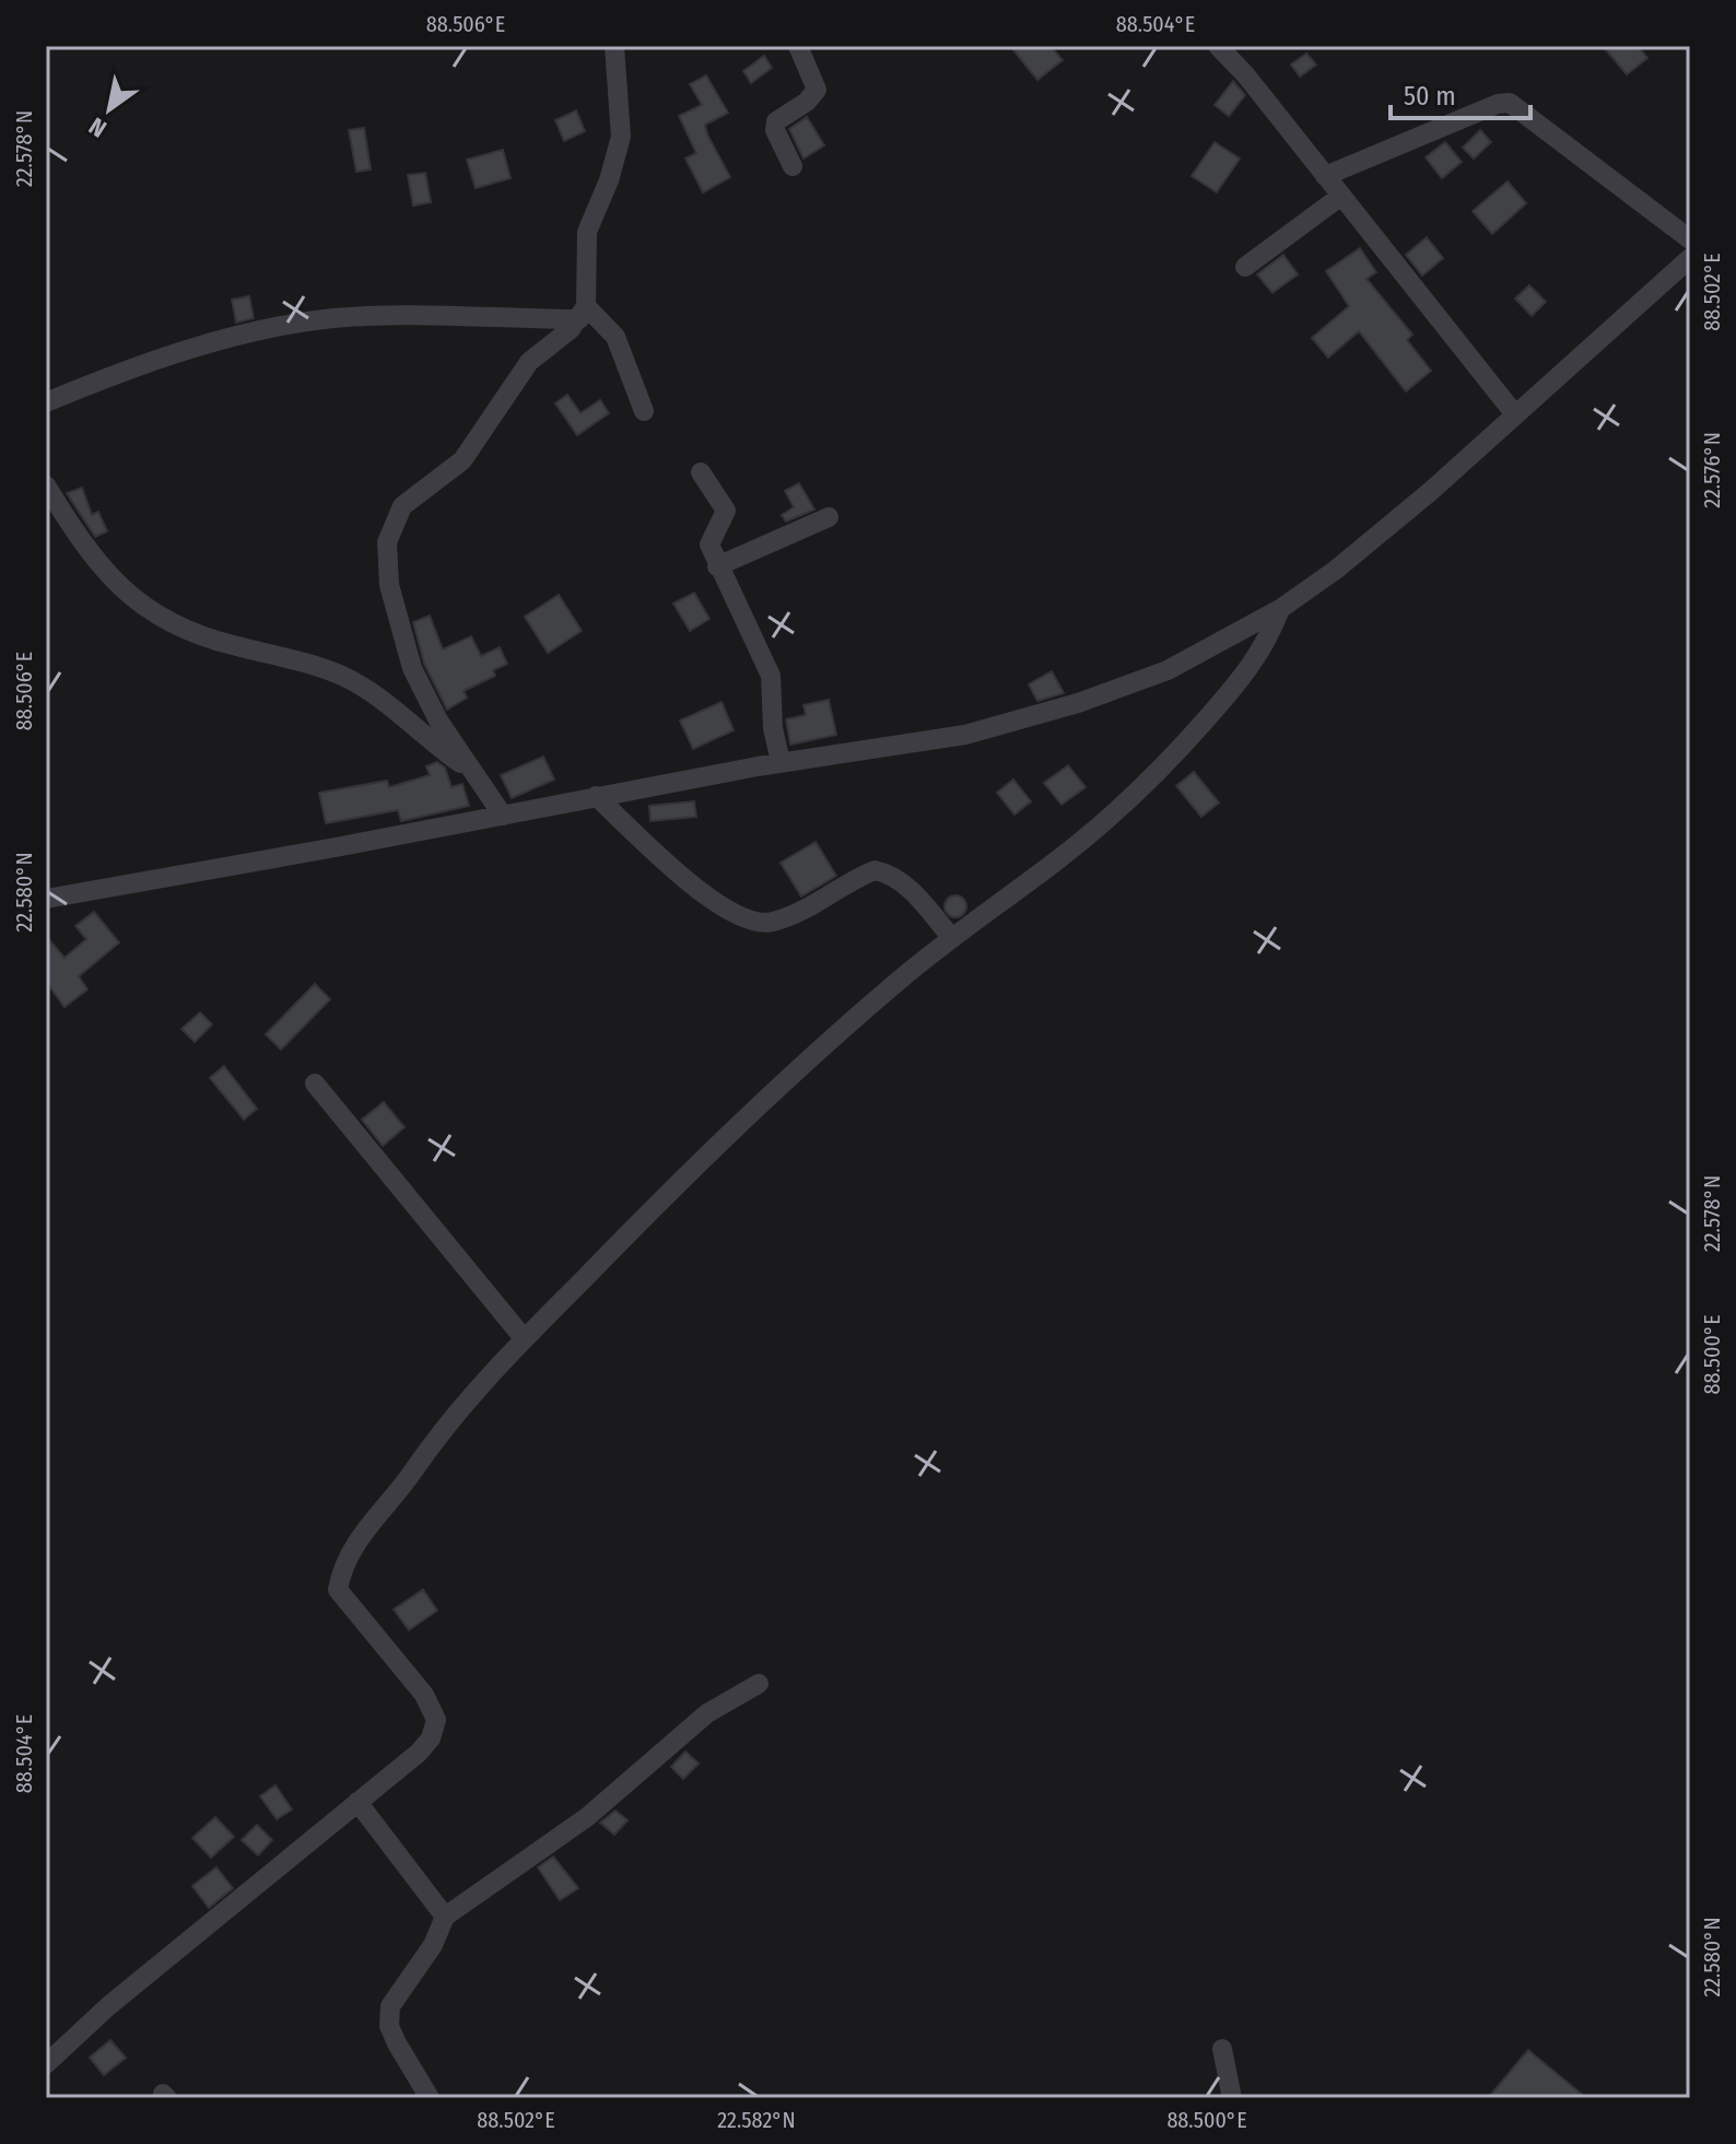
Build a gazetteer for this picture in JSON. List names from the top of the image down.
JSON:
{
  "scale_bar": "50 m",
  "north": "bottom left",
  "coordinates": [
    "88.506°E",
    "88.504°E",
    "22.578°N",
    "88.502°E",
    "22.576°N",
    "22.580°N",
    "88.500°E",
    "22.582°N"
  ]
}
